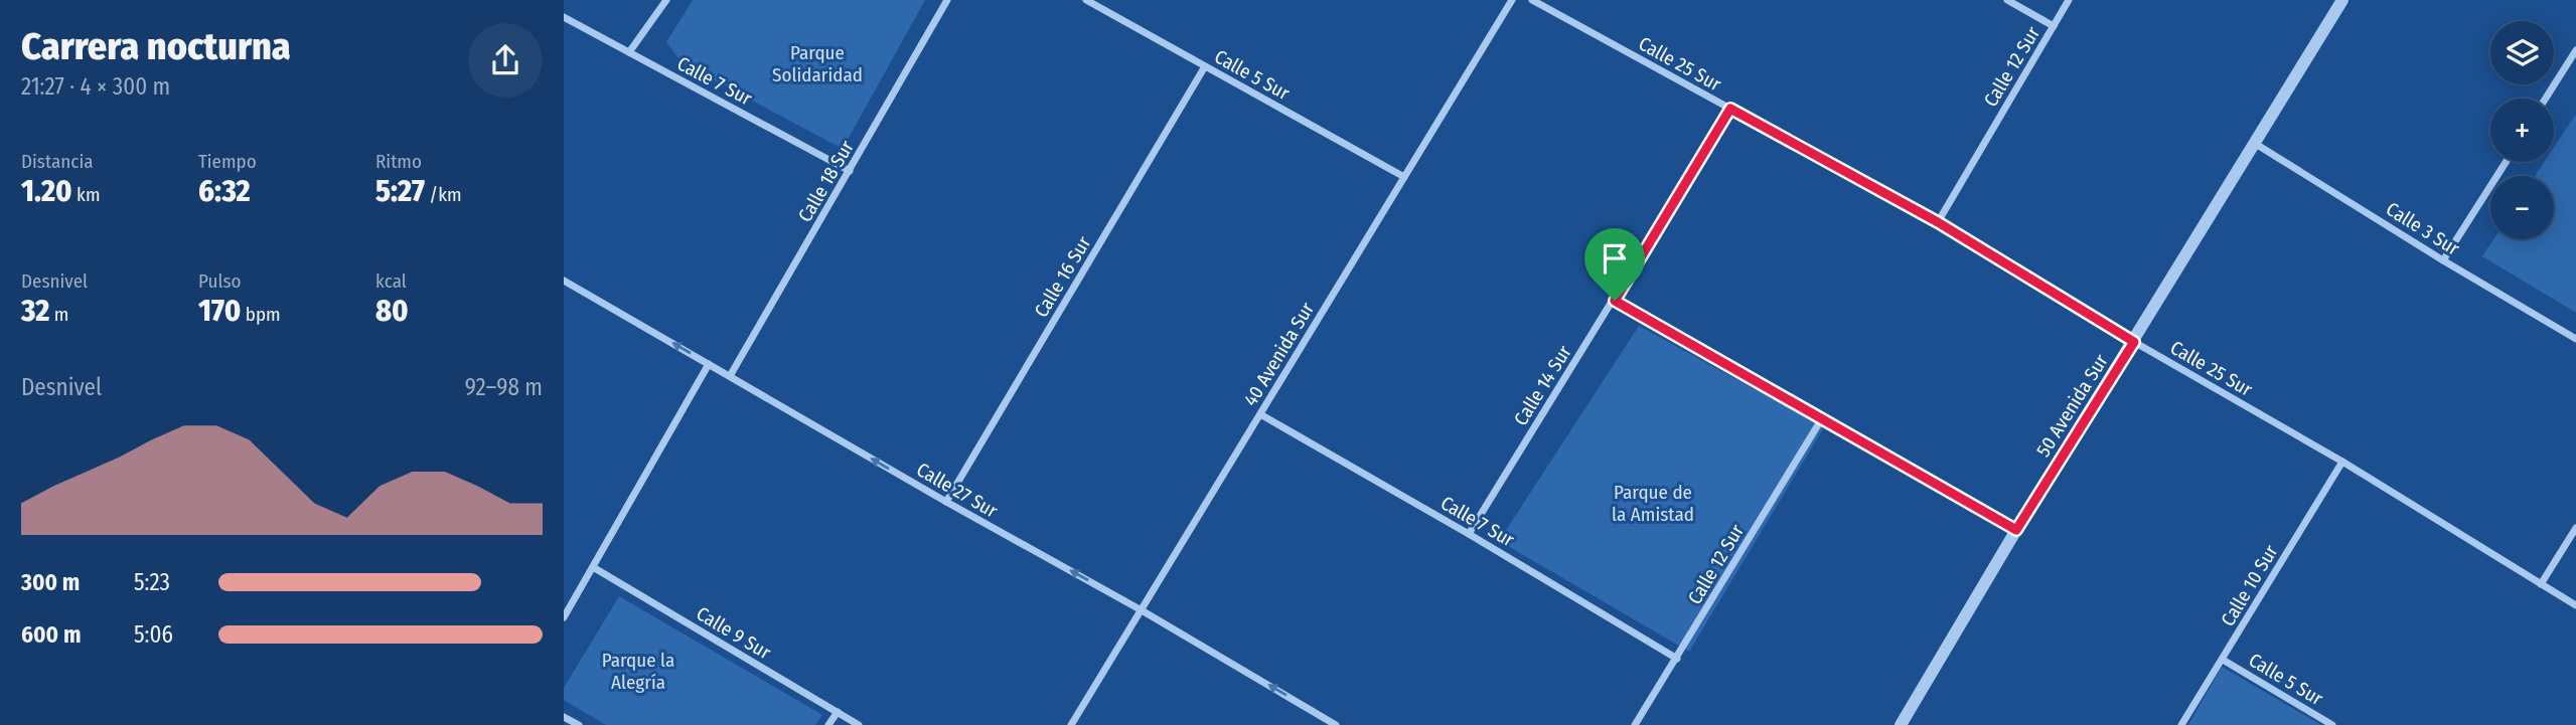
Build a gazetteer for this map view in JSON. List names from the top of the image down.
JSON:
{
  "streets": {
    "street": [
      "Calle 25 Sur",
      "Calle 12 Sur",
      "Calle 5 Sur",
      "Calle 7 Sur",
      "Calle 18 Sur",
      "Calle 3 Sur",
      "Calle 16 Sur",
      "40 Avenida Sur",
      "Calle 14 Sur",
      "50 Avenida Sur",
      "Calle 27 Sur",
      "Calle 10 Sur",
      "Calle 9 Sur"
    ]
  },
  "crossings": [
    ["Calle 25 Sur", "Calle 12 Sur"],
    ["Calle 25 Sur", "Calle 14 Sur"],
    ["Calle 25 Sur", "50 Avenida Sur"],
    ["Calle 25 Sur", "Calle 10 Sur"],
    ["Calle 12 Sur", "Calle 7 Sur"],
    ["Calle 5 Sur", "Calle 16 Sur"],
    ["Calle 5 Sur", "40 Avenida Sur"],
    ["Calle 5 Sur", "Calle 10 Sur"],
    ["Calle 7 Sur", "Calle 18 Sur"],
    ["Calle 7 Sur", "40 Avenida Sur"],
    ["Calle 7 Sur", "Calle 14 Sur"],
    ["Calle 18 Sur", "Calle 27 Sur"],
    ["Calle 3 Sur", "50 Avenida Sur"],
    ["Calle 16 Sur", "Calle 27 Sur"],
    ["40 Avenida Sur", "Calle 27 Sur"]
  ],
  "one_way": ["Calle 27 Sur"],
  "parks": ["Parque Solidaridad", "Parque de la Amistad", "Parque la Alegría"],
  "page": {
    "heading": ["Carrera nocturna", "21:27 · 4 × 300 m"],
    "map_buttons": ["+", "−"],
    "stats": [
      ["Distancia", "1.20 km"],
      ["Tiempo", "6:32"],
      ["Ritmo", "5:27 /km"],
      ["Desnivel", "32 m"],
      ["Pulso", "170 bpm"],
      ["kcal", "80"]
    ],
    "chart": ["Desnivel", "92–98 m"],
    "list": [
      {
        "name": "300 m",
        "note": "5:23"
      },
      {
        "name": "600 m",
        "note": "5:06"
      }
    ]
  }
}
